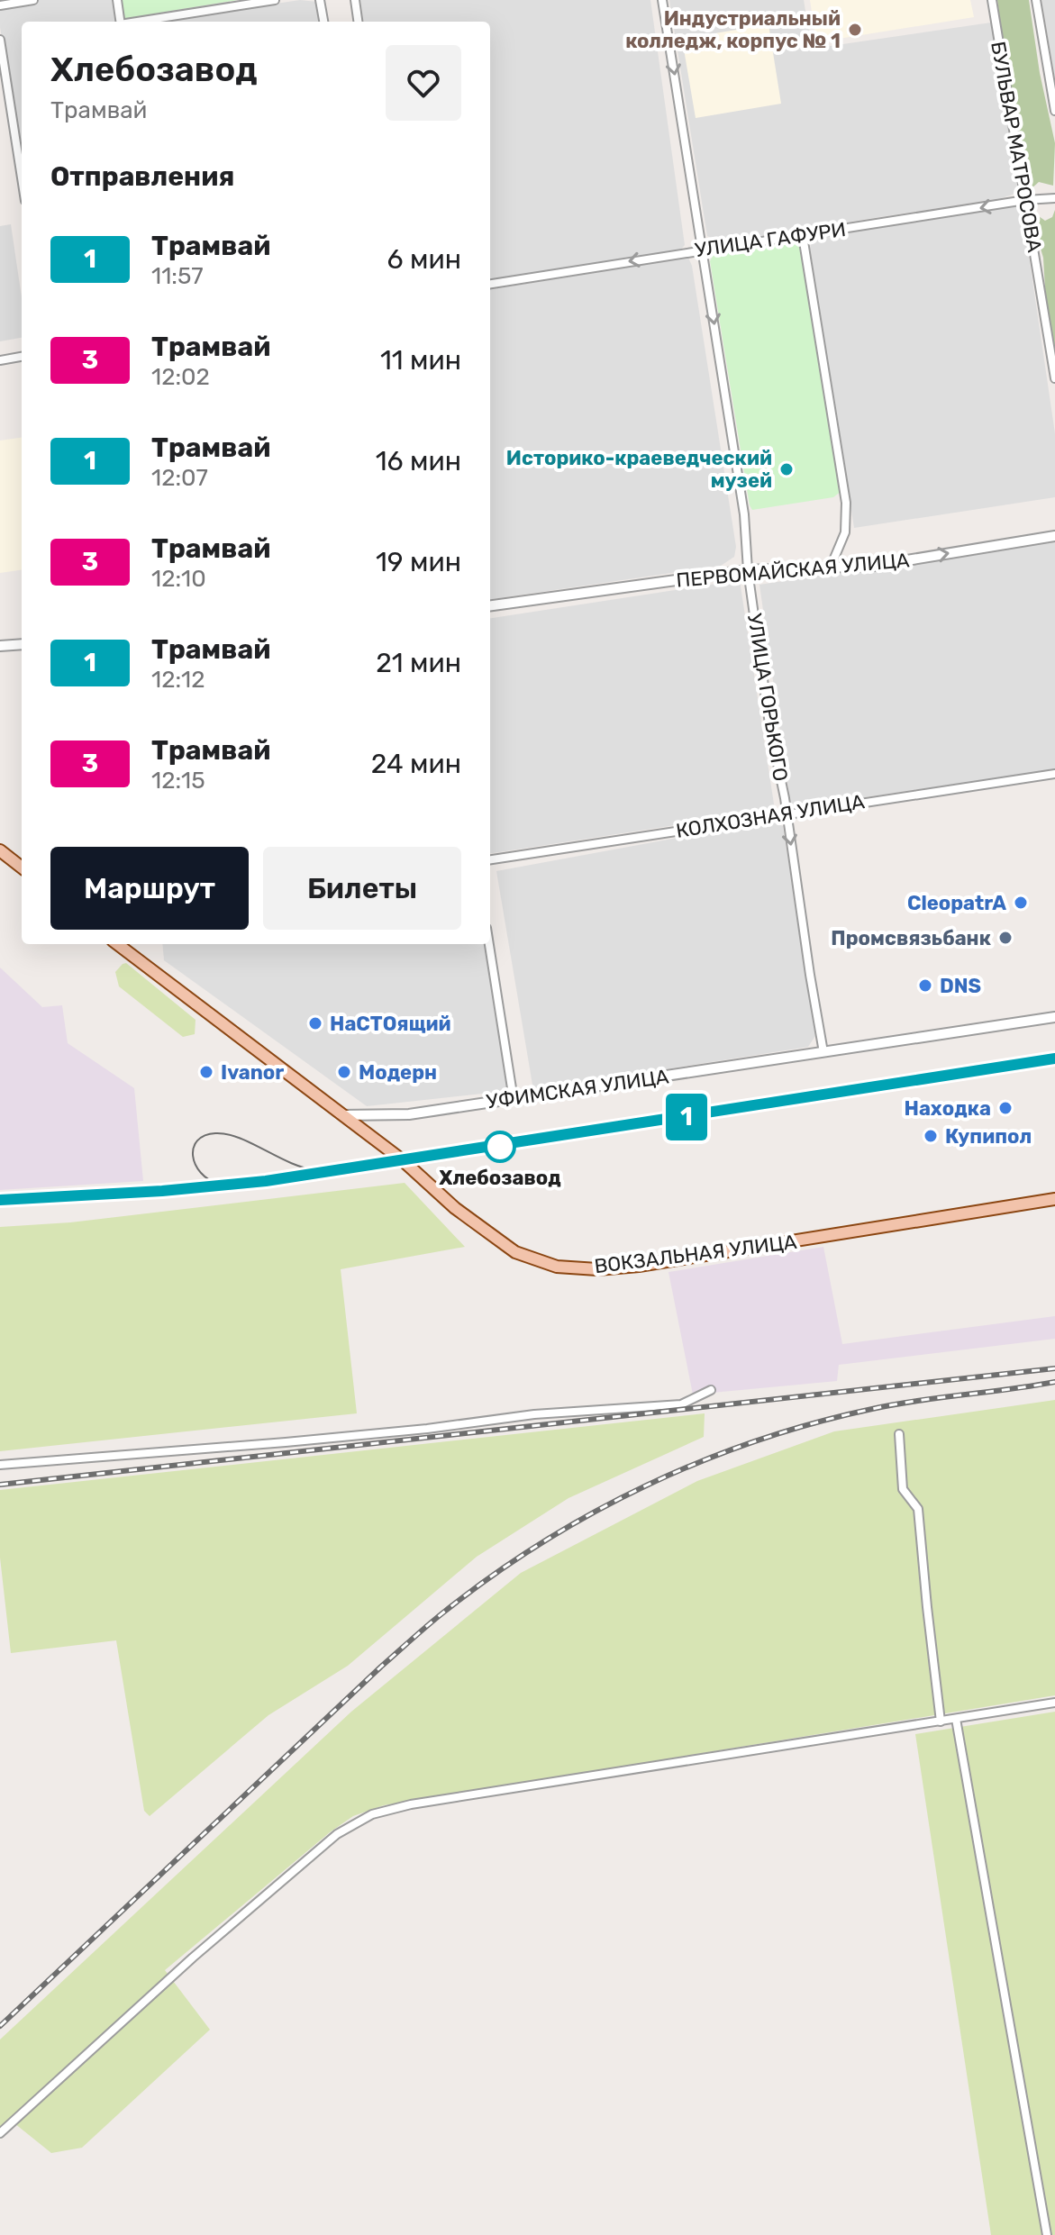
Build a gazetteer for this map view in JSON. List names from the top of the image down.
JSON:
{
  "streets": {
    "main road": ["ВОКЗАЛЬНАЯ УЛИЦА"],
    "street": [
      "БУЛЬВАР МАТРОСОВА",
      "УЛИЦА ГАФУРИ",
      "ПЕРВОМАЙСКАЯ УЛИЦА",
      "УЛИЦА ГОРЬКОГО",
      "КОЛХОЗНАЯ УЛИЦА",
      "УФИМСКАЯ УЛИЦА"
    ]
  },
  "crossings": [
    ["БУЛЬВАР МАТРОСОВА", "УЛИЦА ГАФУРИ"],
    ["УЛИЦА ГАФУРИ", "УЛИЦА ГОРЬКОГО"],
    ["ПЕРВОМАЙСКАЯ УЛИЦА", "УЛИЦА ГОРЬКОГО"],
    ["УЛИЦА ГОРЬКОГО", "КОЛХОЗНАЯ УЛИЦА"],
    ["УЛИЦА ГОРЬКОГО", "УФИМСКАЯ УЛИЦА"],
    ["УФИМСКАЯ УЛИЦА", "ВОКЗАЛЬНАЯ УЛИЦА"]
  ],
  "one_way": ["УЛИЦА ГАФУРИ", "ПЕРВОМАЙСКАЯ УЛИЦА", "УЛИЦА ГОРЬКОГО"],
  "places": [
    "Индустриальный колледж, корпус № 1",
    "Историко-краеведческий музей",
    "CleopatrA",
    "Промсвязьбанк",
    "DNS",
    "НаСТОящий",
    "Ivanor",
    "Модерн",
    "Находка",
    "Купипол",
    "Хлебозавод"
  ],
  "lines": ["tram line 1"],
  "page": {
    "on_map": "1",
    "heading": [
      ["Хлебозавод", "Трамвай"],
      "Отправления"
    ],
    "list": [
      {
        "mark": "1",
        "name": "Трамвай",
        "note": "11:57",
        "value": "6 мин"
      },
      {
        "mark": "3",
        "name": "Трамвай",
        "note": "12:02",
        "value": "11 мин"
      },
      {
        "mark": "1",
        "name": "Трамвай",
        "note": "12:07",
        "value": "16 мин"
      },
      {
        "mark": "3",
        "name": "Трамвай",
        "note": "12:10",
        "value": "19 мин"
      },
      {
        "mark": "1",
        "name": "Трамвай",
        "note": "12:12",
        "value": "21 мин"
      },
      {
        "mark": "3",
        "name": "Трамвай",
        "note": "12:15",
        "value": "24 мин"
      }
    ],
    "buttons": ["Маршрут", "Билеты"]
  }
}
